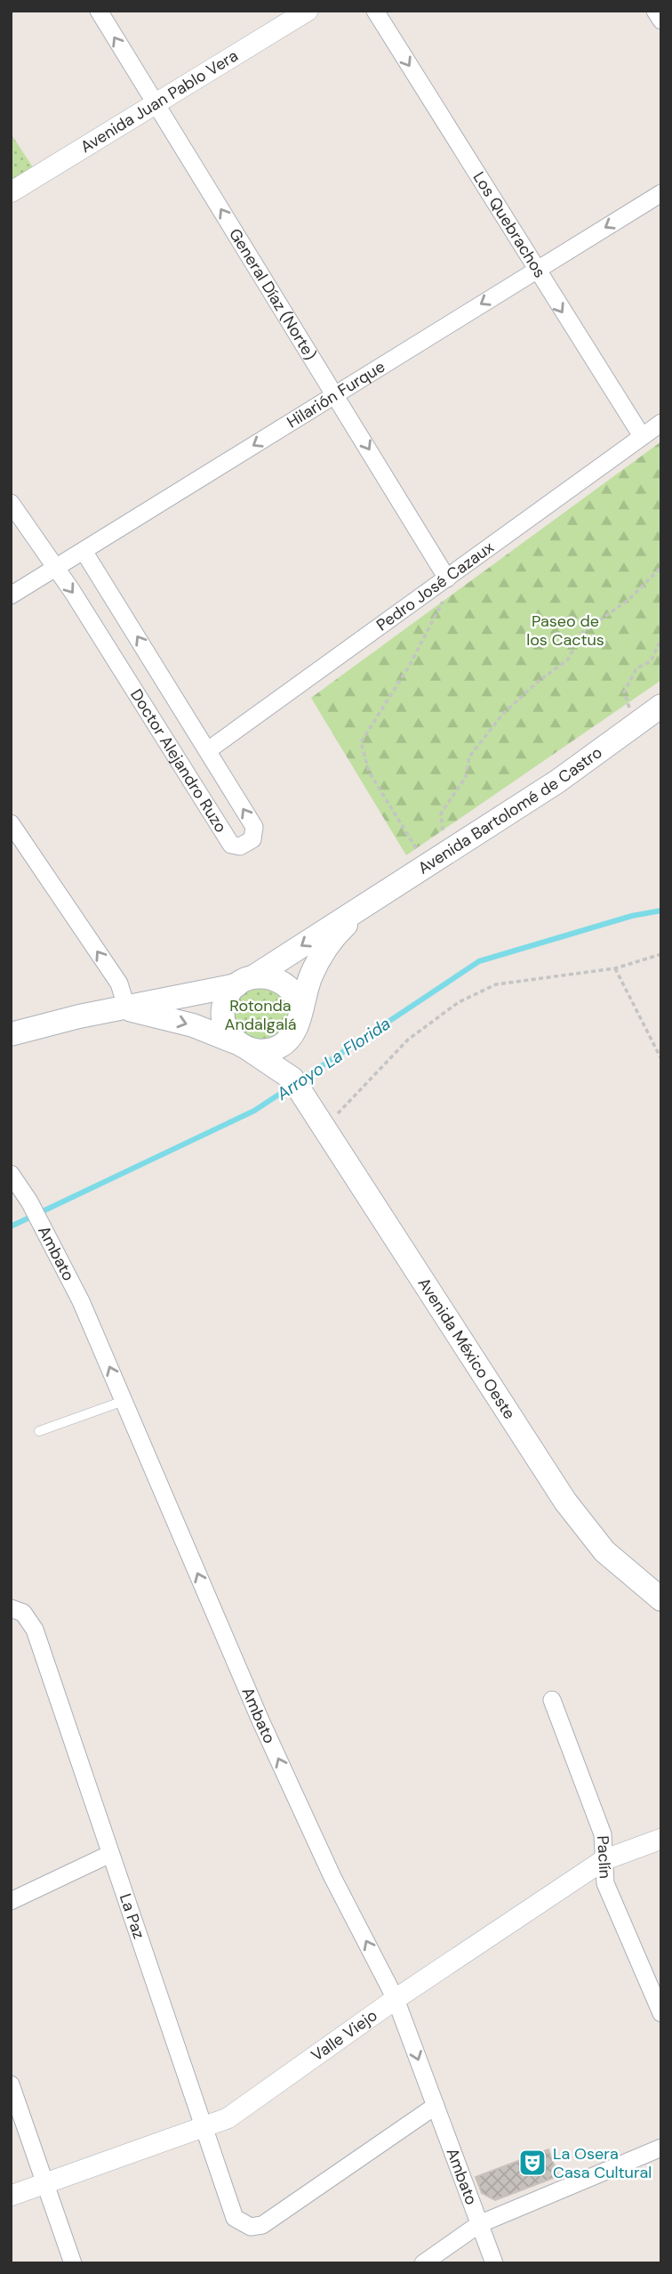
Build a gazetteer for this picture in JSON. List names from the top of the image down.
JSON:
{
  "streets": {
    "main road": ["Avenida Bartolomé de Castro", "Avenida México Oeste"],
    "street": [
      "Avenida Juan Pablo Vera",
      "Los Quebrachos",
      "General Díaz (Norte)",
      "Hilarión Furque",
      "Pedro José Cazaux",
      "Doctor Alejandro Ruzo",
      "Ambato",
      "Paclín",
      "La Paz",
      "Valle Viejo"
    ]
  },
  "crossings": [
    ["Avenida Juan Pablo Vera", "General Díaz (Norte)"],
    ["Los Quebrachos", "Hilarión Furque"],
    ["Los Quebrachos", "Pedro José Cazaux"],
    ["General Díaz (Norte)", "Hilarión Furque"],
    ["General Díaz (Norte)", "Pedro José Cazaux"],
    ["Hilarión Furque", "Doctor Alejandro Ruzo"],
    ["Pedro José Cazaux", "Doctor Alejandro Ruzo"],
    ["Avenida Bartolomé de Castro", "Avenida México Oeste"],
    ["Ambato", "La Paz"],
    ["Ambato", "Valle Viejo"],
    ["Paclín", "Valle Viejo"],
    ["La Paz", "Valle Viejo"]
  ],
  "one_way": ["Los Quebrachos", "Hilarión Furque"],
  "water": ["Arroyo La Florida"],
  "parks": ["Paseo de los Cactus", "Rotonda Andalgalá"],
  "places": {
    "theatre": ["La Osera Casa Cultural"]
  }
}
